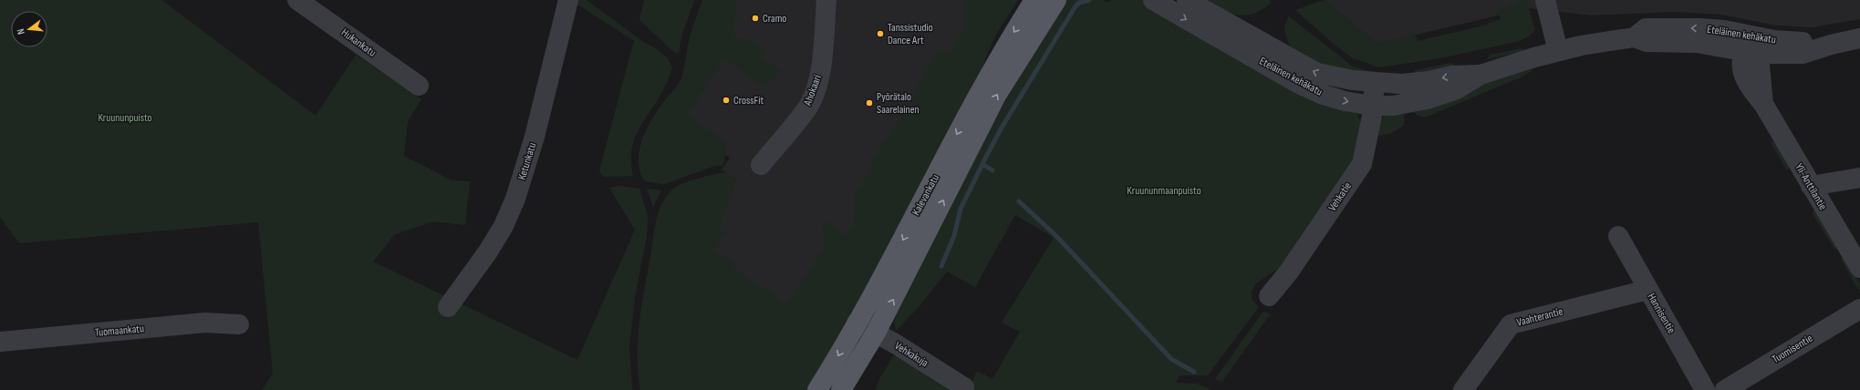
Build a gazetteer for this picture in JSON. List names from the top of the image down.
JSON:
{
  "streets": {
    "main road": ["Kalevankatu"],
    "street": [
      "Eteläinen kehäkatu",
      "Hukankatu",
      "Ahokaari",
      "Ketunkatu",
      "Yli-Anttilantie",
      "Vehkatie",
      "Hannisentie",
      "Vaahterantie",
      "Tuomaankatu",
      "Tuomisentie",
      "Vehkakuja"
    ]
  },
  "crossings": [
    ["Eteläinen kehäkatu", "Yli-Anttilantie"],
    ["Eteläinen kehäkatu", "Vehkatie"],
    ["Kalevankatu", "Vehkakuja"],
    ["Hannisentie", "Vaahterantie"]
  ],
  "parks": ["Kruununpuisto", "Kruununmaanpuisto"],
  "places": [
    "Cramo",
    "Tanssistudio Dance Art",
    "CrossFit",
    "Pyörätalo Saarelainen"
  ],
  "north": "left"
}
